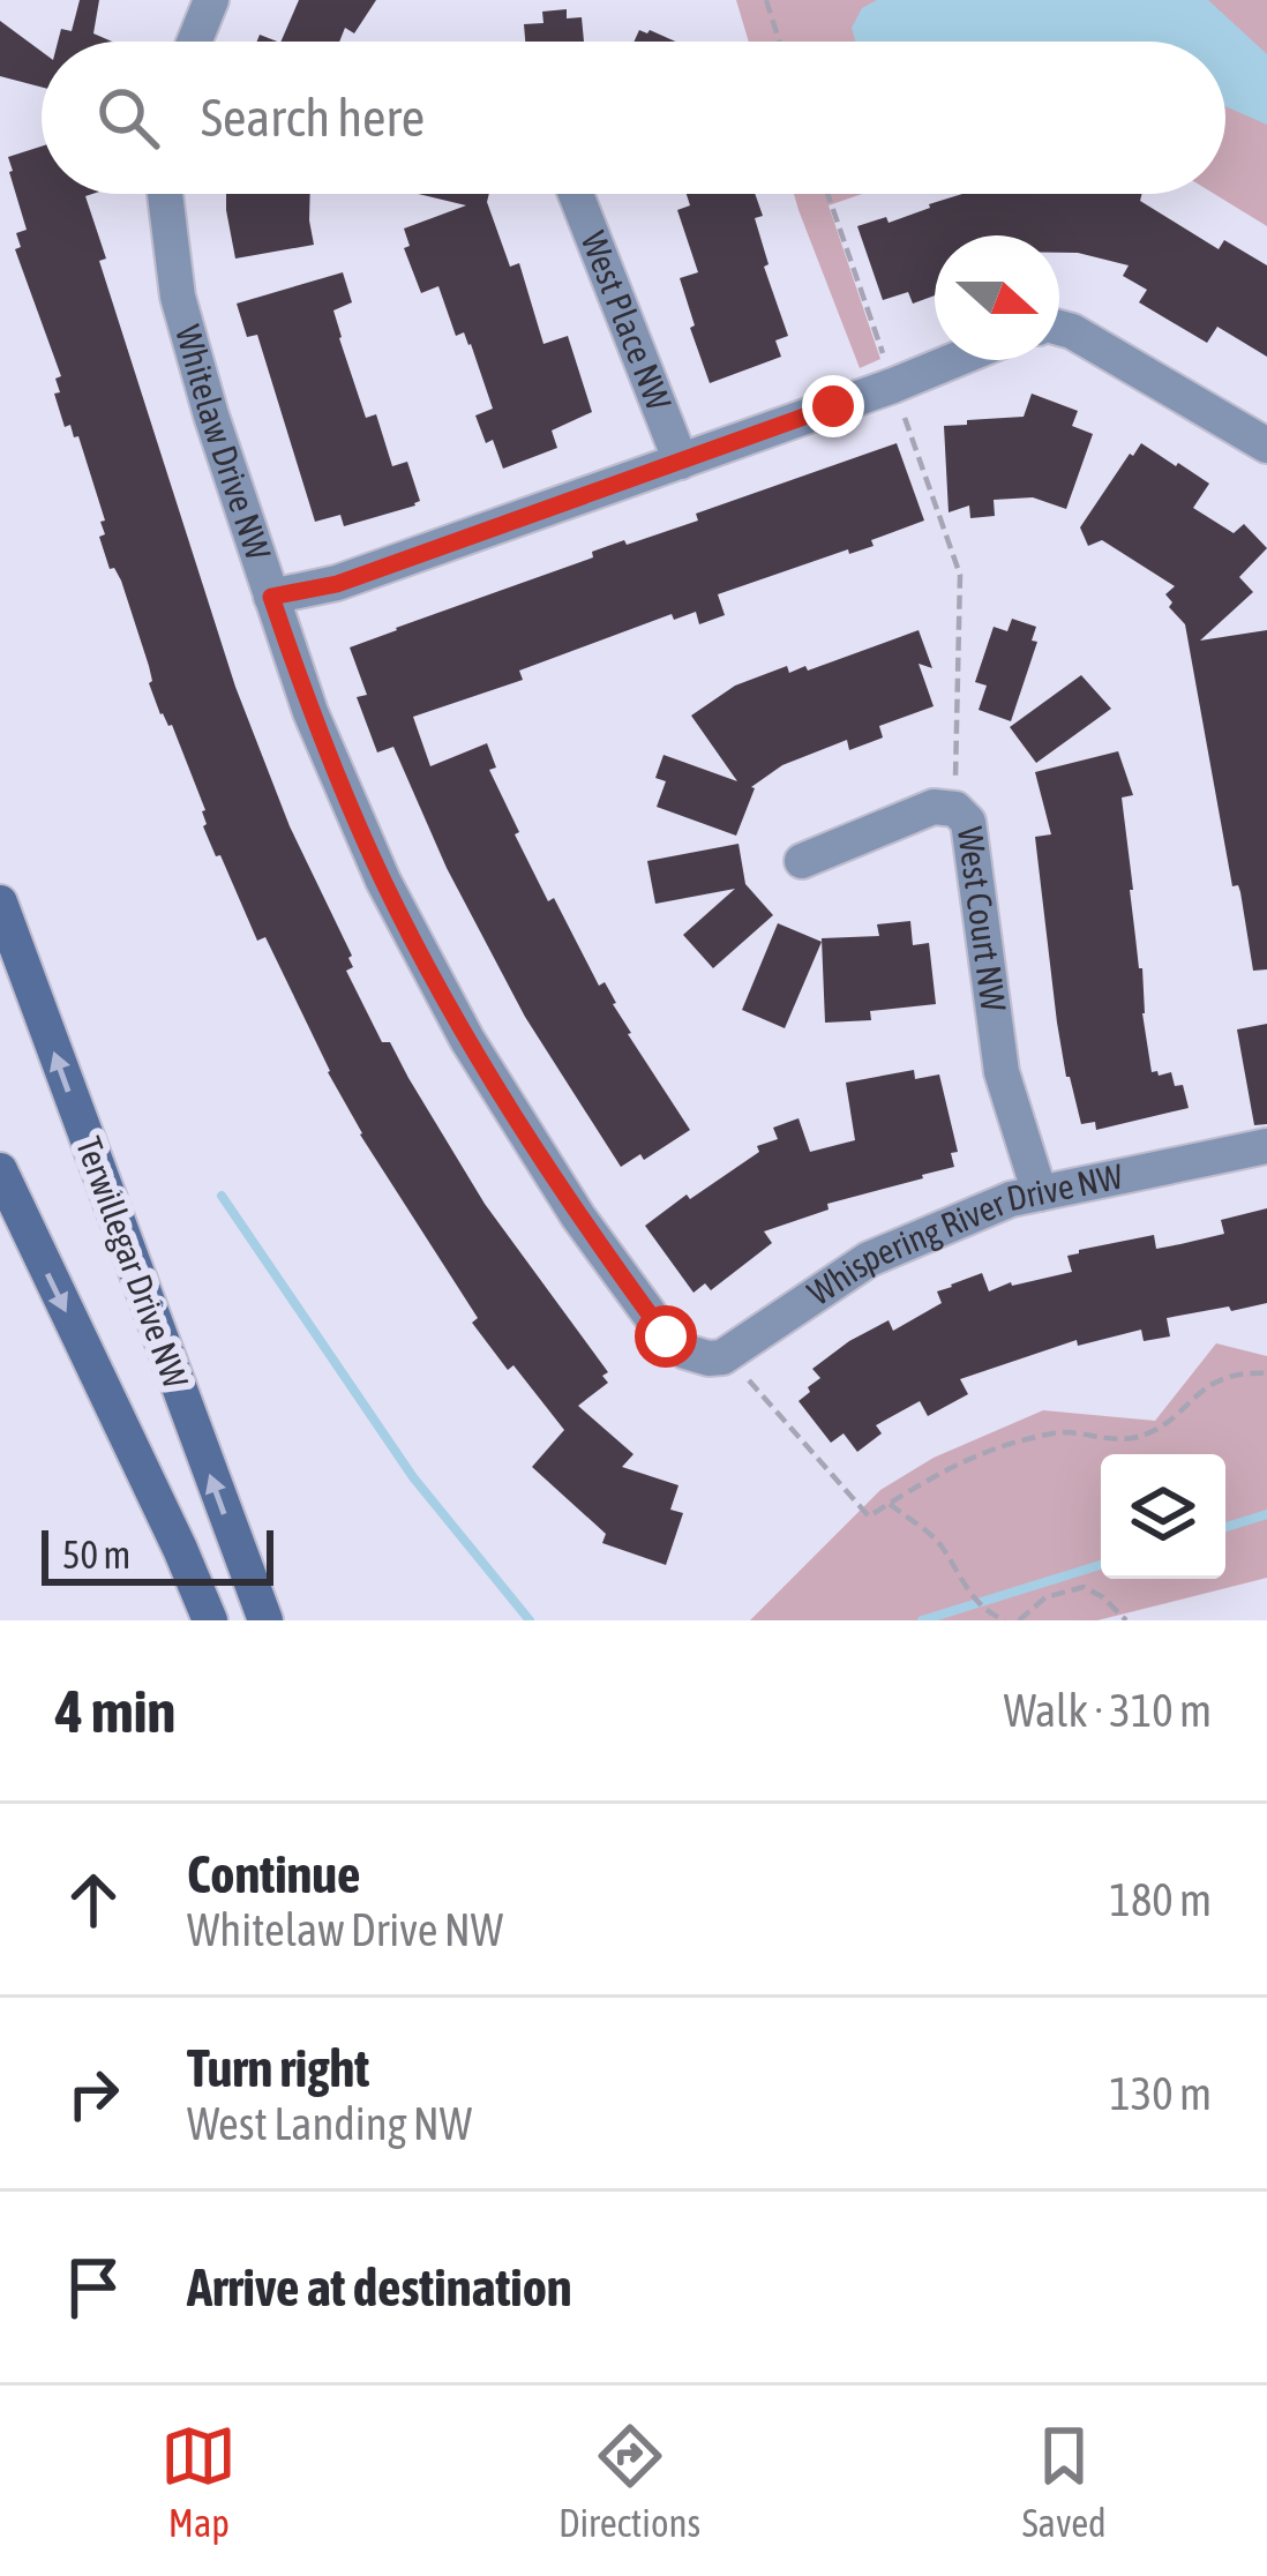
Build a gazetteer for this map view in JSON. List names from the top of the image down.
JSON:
{
  "streets": {
    "main road": ["Terwillegar Drive NW"],
    "street": [
      "West Place NW",
      "Whitelaw Drive NW",
      "West Court NW",
      "Whispering River Drive NW"
    ]
  },
  "crossings": [
    ["Whitelaw Drive NW", "Whispering River Drive NW"],
    ["West Court NW", "Whispering River Drive NW"]
  ],
  "scale_bar": "50 m",
  "north": "right",
  "page": {
    "search": "Search here",
    "scale": "50 m",
    "heading": ["4 min", "Walk · 310 m"],
    "list": [
      ["Continue", "Whitelaw Drive NW", "180 m"],
      ["Turn right", "West Landing NW", "130 m"],
      "Arrive at destination"
    ],
    "nav": ["Map", "Directions", "Saved"]
  }
}
